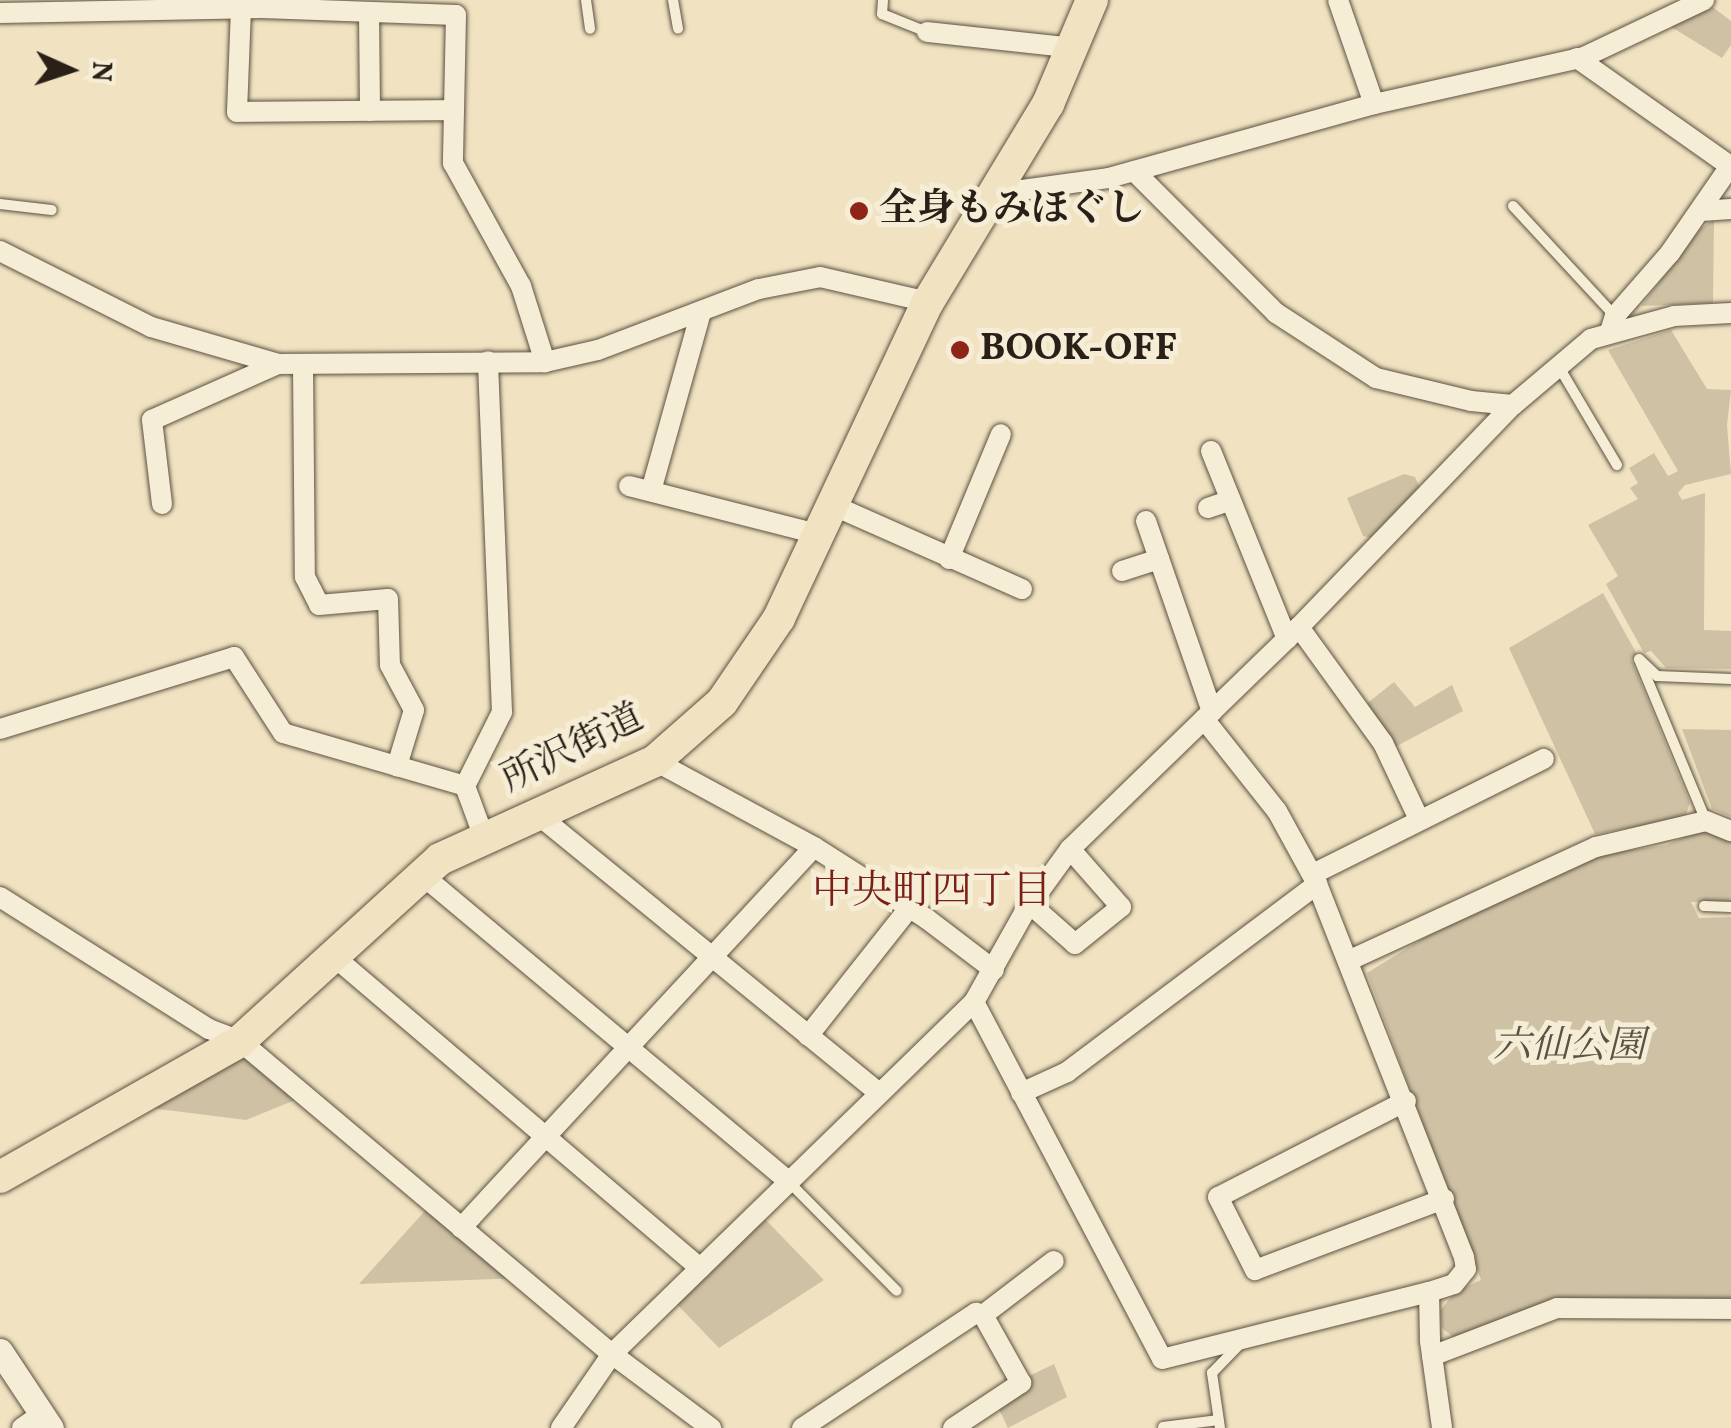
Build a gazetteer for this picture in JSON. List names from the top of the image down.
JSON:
{
  "streets": {
    "main road": ["所沢街道"]
  },
  "districts": ["中央町四丁目"],
  "parks": ["六仙公園"],
  "places": ["全身もみほぐし", "BOOK-OFF"],
  "north": "right"
}
